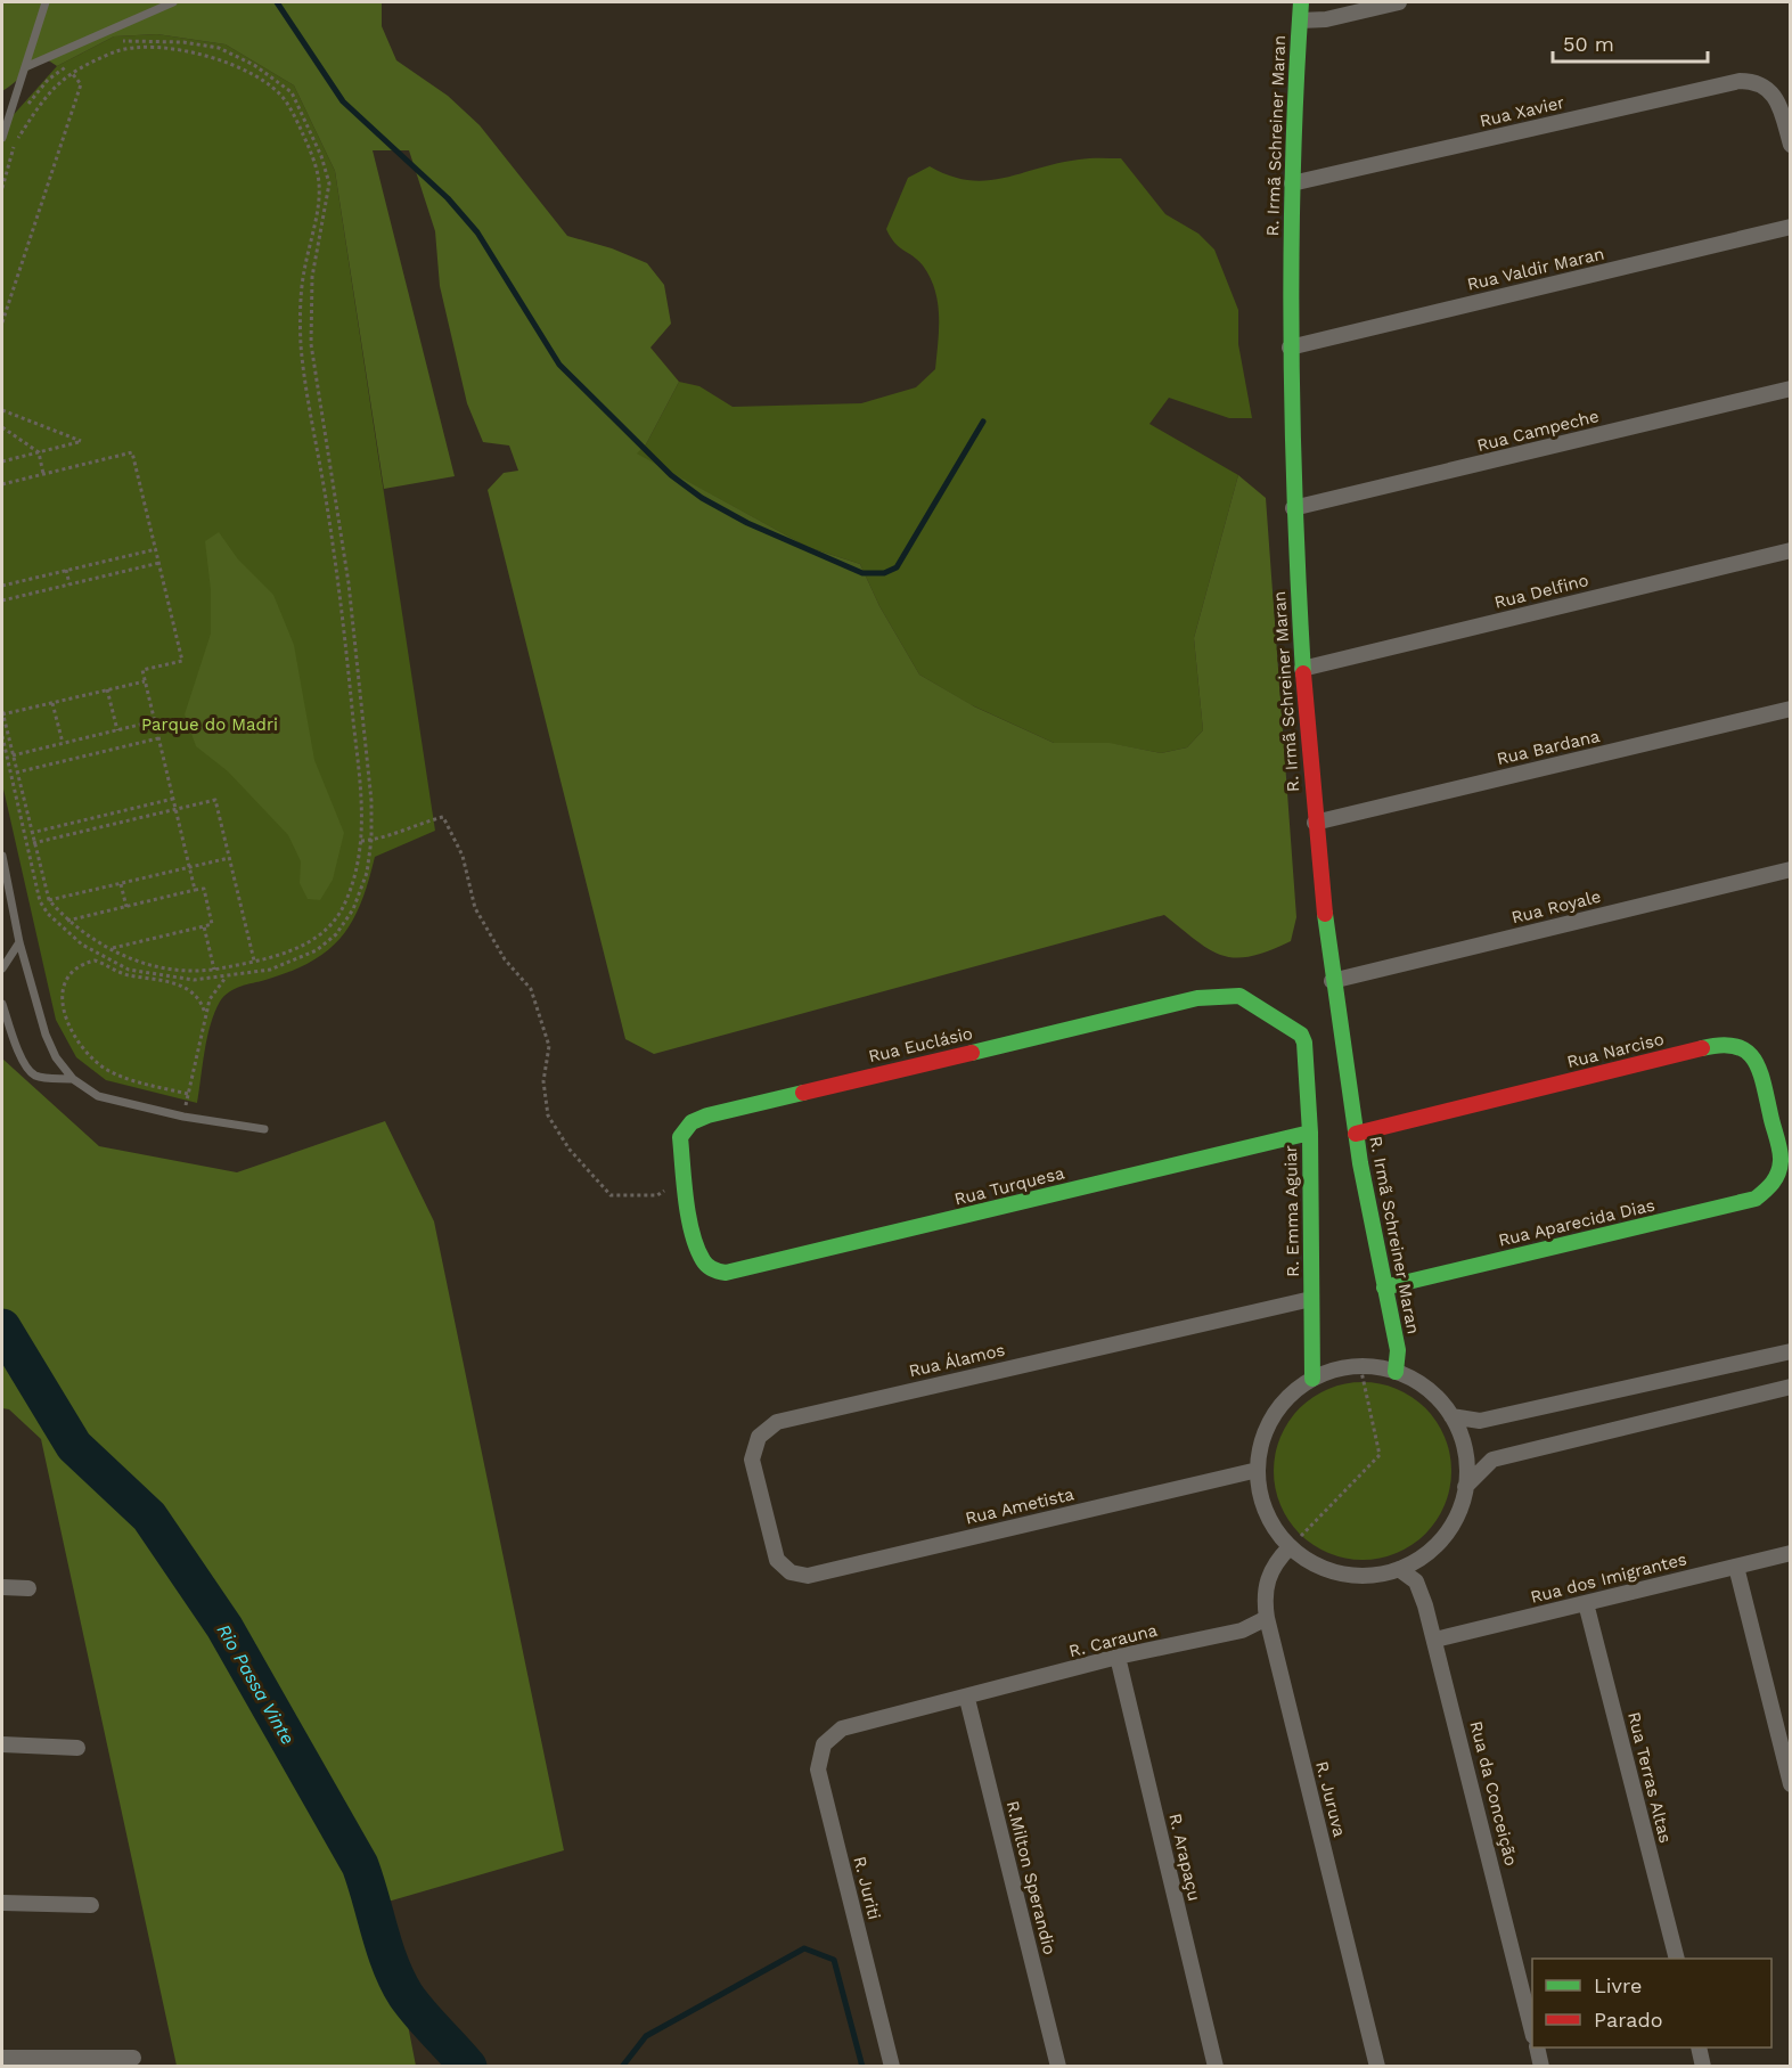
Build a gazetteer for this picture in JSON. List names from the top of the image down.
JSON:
{
  "streets": {
    "street": [
      "Rua Xavier",
      "R. Irmã Schreiner Maran",
      "Rua Valdir Maran",
      "Rua Campeche",
      "Rua Delfino",
      "Rua Bardana",
      "Rua Royale",
      "Rua Euclásio",
      "Rua Narciso",
      "Rua Turquesa",
      "R. Emma Aguiar",
      "Rua Aparecida Dias",
      "Rua Álamos",
      "Rua Ametista",
      "Rua dos Imigrantes",
      "R. Carauna",
      "Rua Terras Altas",
      "Rua da Conceição",
      "R. Juruva",
      "R. Arapaçu",
      "R.Milton Sperandio",
      "R. Juriti"
    ]
  },
  "crossings": [
    ["Rua Xavier", "R. Irmã Schreiner Maran"],
    ["R. Irmã Schreiner Maran", "Rua Valdir Maran"],
    ["R. Irmã Schreiner Maran", "Rua Campeche"],
    ["R. Irmã Schreiner Maran", "Rua Delfino"],
    ["R. Irmã Schreiner Maran", "Rua Bardana"],
    ["R. Irmã Schreiner Maran", "Rua Royale"],
    ["R. Irmã Schreiner Maran", "Rua Narciso"],
    ["R. Irmã Schreiner Maran", "Rua Aparecida Dias"],
    ["Rua Euclásio", "Rua Turquesa"],
    ["Rua Euclásio", "R. Emma Aguiar"],
    ["Rua Narciso", "Rua Aparecida Dias"],
    ["Rua Turquesa", "R. Emma Aguiar"],
    ["R. Emma Aguiar", "Rua Álamos"],
    ["Rua Álamos", "Rua Ametista"],
    ["Rua dos Imigrantes", "Rua Terras Altas"],
    ["Rua dos Imigrantes", "Rua da Conceição"],
    ["R. Carauna", "R. Juruva"],
    ["R. Carauna", "R. Arapaçu"],
    ["R. Carauna", "R.Milton Sperandio"],
    ["R. Carauna", "R. Juriti"]
  ],
  "water": ["Rio Passa Vinte"],
  "parks": ["Parque do Madri"],
  "legend": ["Livre", "Parado"],
  "scale_bar": "50 m"
}
